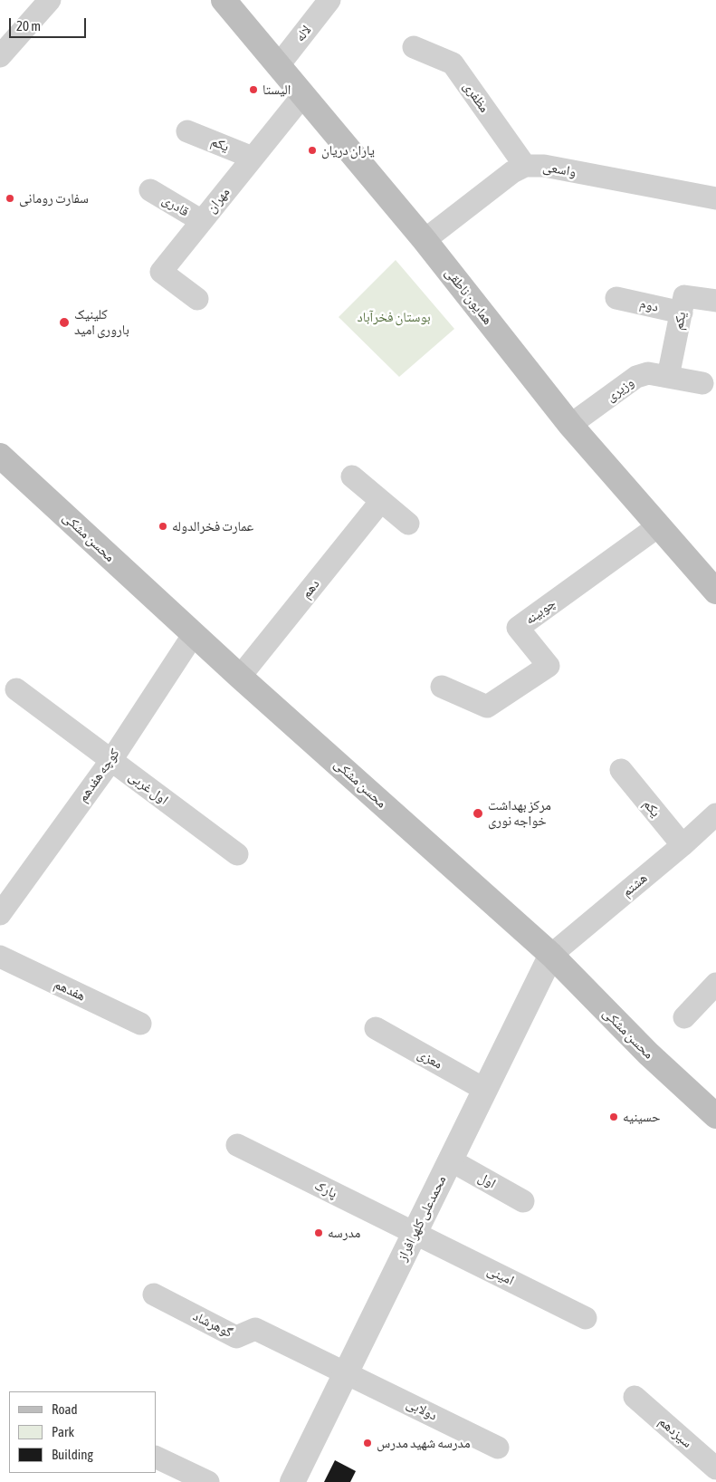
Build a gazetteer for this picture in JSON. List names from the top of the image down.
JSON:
{
  "streets": {
    "main road": ["همایون ناطقی", "محسن مشکی"],
    "street": [
      "لاله",
      "مظفری",
      "یکم",
      "واسعی",
      "مهران",
      "قادری",
      "دوم",
      "وزیری",
      "دهم",
      "چوبینه",
      "کوچه هفدهم",
      "اول غربی",
      "هشتم",
      "هفدهم",
      "معزی",
      "اول",
      "پارک",
      "محمدعلی کلهر افراز",
      "امینی",
      "گوهرشاد",
      "دولابی",
      "سیزدهم"
    ]
  },
  "crossings": [
    ["لاله", "همایون ناطقی"],
    ["مظفری", "واسعی"],
    ["یکم", "مهران"],
    ["یکم", "دوم"],
    ["یکم", "وزیری"],
    ["یکم", "هشتم"],
    ["واسعی", "همایون ناطقی"],
    ["مهران", "قادری"],
    ["مهران", "همایون ناطقی"],
    ["همایون ناطقی", "وزیری"],
    ["همایون ناطقی", "چوبینه"],
    ["محسن مشکی", "دهم"],
    ["محسن مشکی", "کوچه هفدهم"],
    ["محسن مشکی", "هشتم"],
    ["محسن مشکی", "محمدعلی کلهر افراز"],
    ["کوچه هفدهم", "اول غربی"],
    ["هشتم", "محمدعلی کلهر افراز"],
    ["معزی", "محمدعلی کلهر افراز"],
    ["اول", "محمدعلی کلهر افراز"],
    ["پارک", "محمدعلی کلهر افراز"],
    ["پارک", "امینی"],
    ["محمدعلی کلهر افراز", "امینی"],
    ["محمدعلی کلهر افراز", "گوهرشاد"],
    ["محمدعلی کلهر افراز", "دولابی"],
    ["گوهرشاد", "دولابی"]
  ],
  "parks": ["بوستان فخرآباد"],
  "places": [
    "الیستا",
    "یاران دریان",
    "سفارت رومانی",
    "کلینیک باروری امید",
    "عمارت فخرالدوله",
    "مرکز بهداشت خواجه نوری",
    "حسینیه",
    "مدرسه",
    "مدرسه شهید مدرس"
  ],
  "legend": ["Road", "Park", "Building"],
  "scale_bar": "20 m"
}
